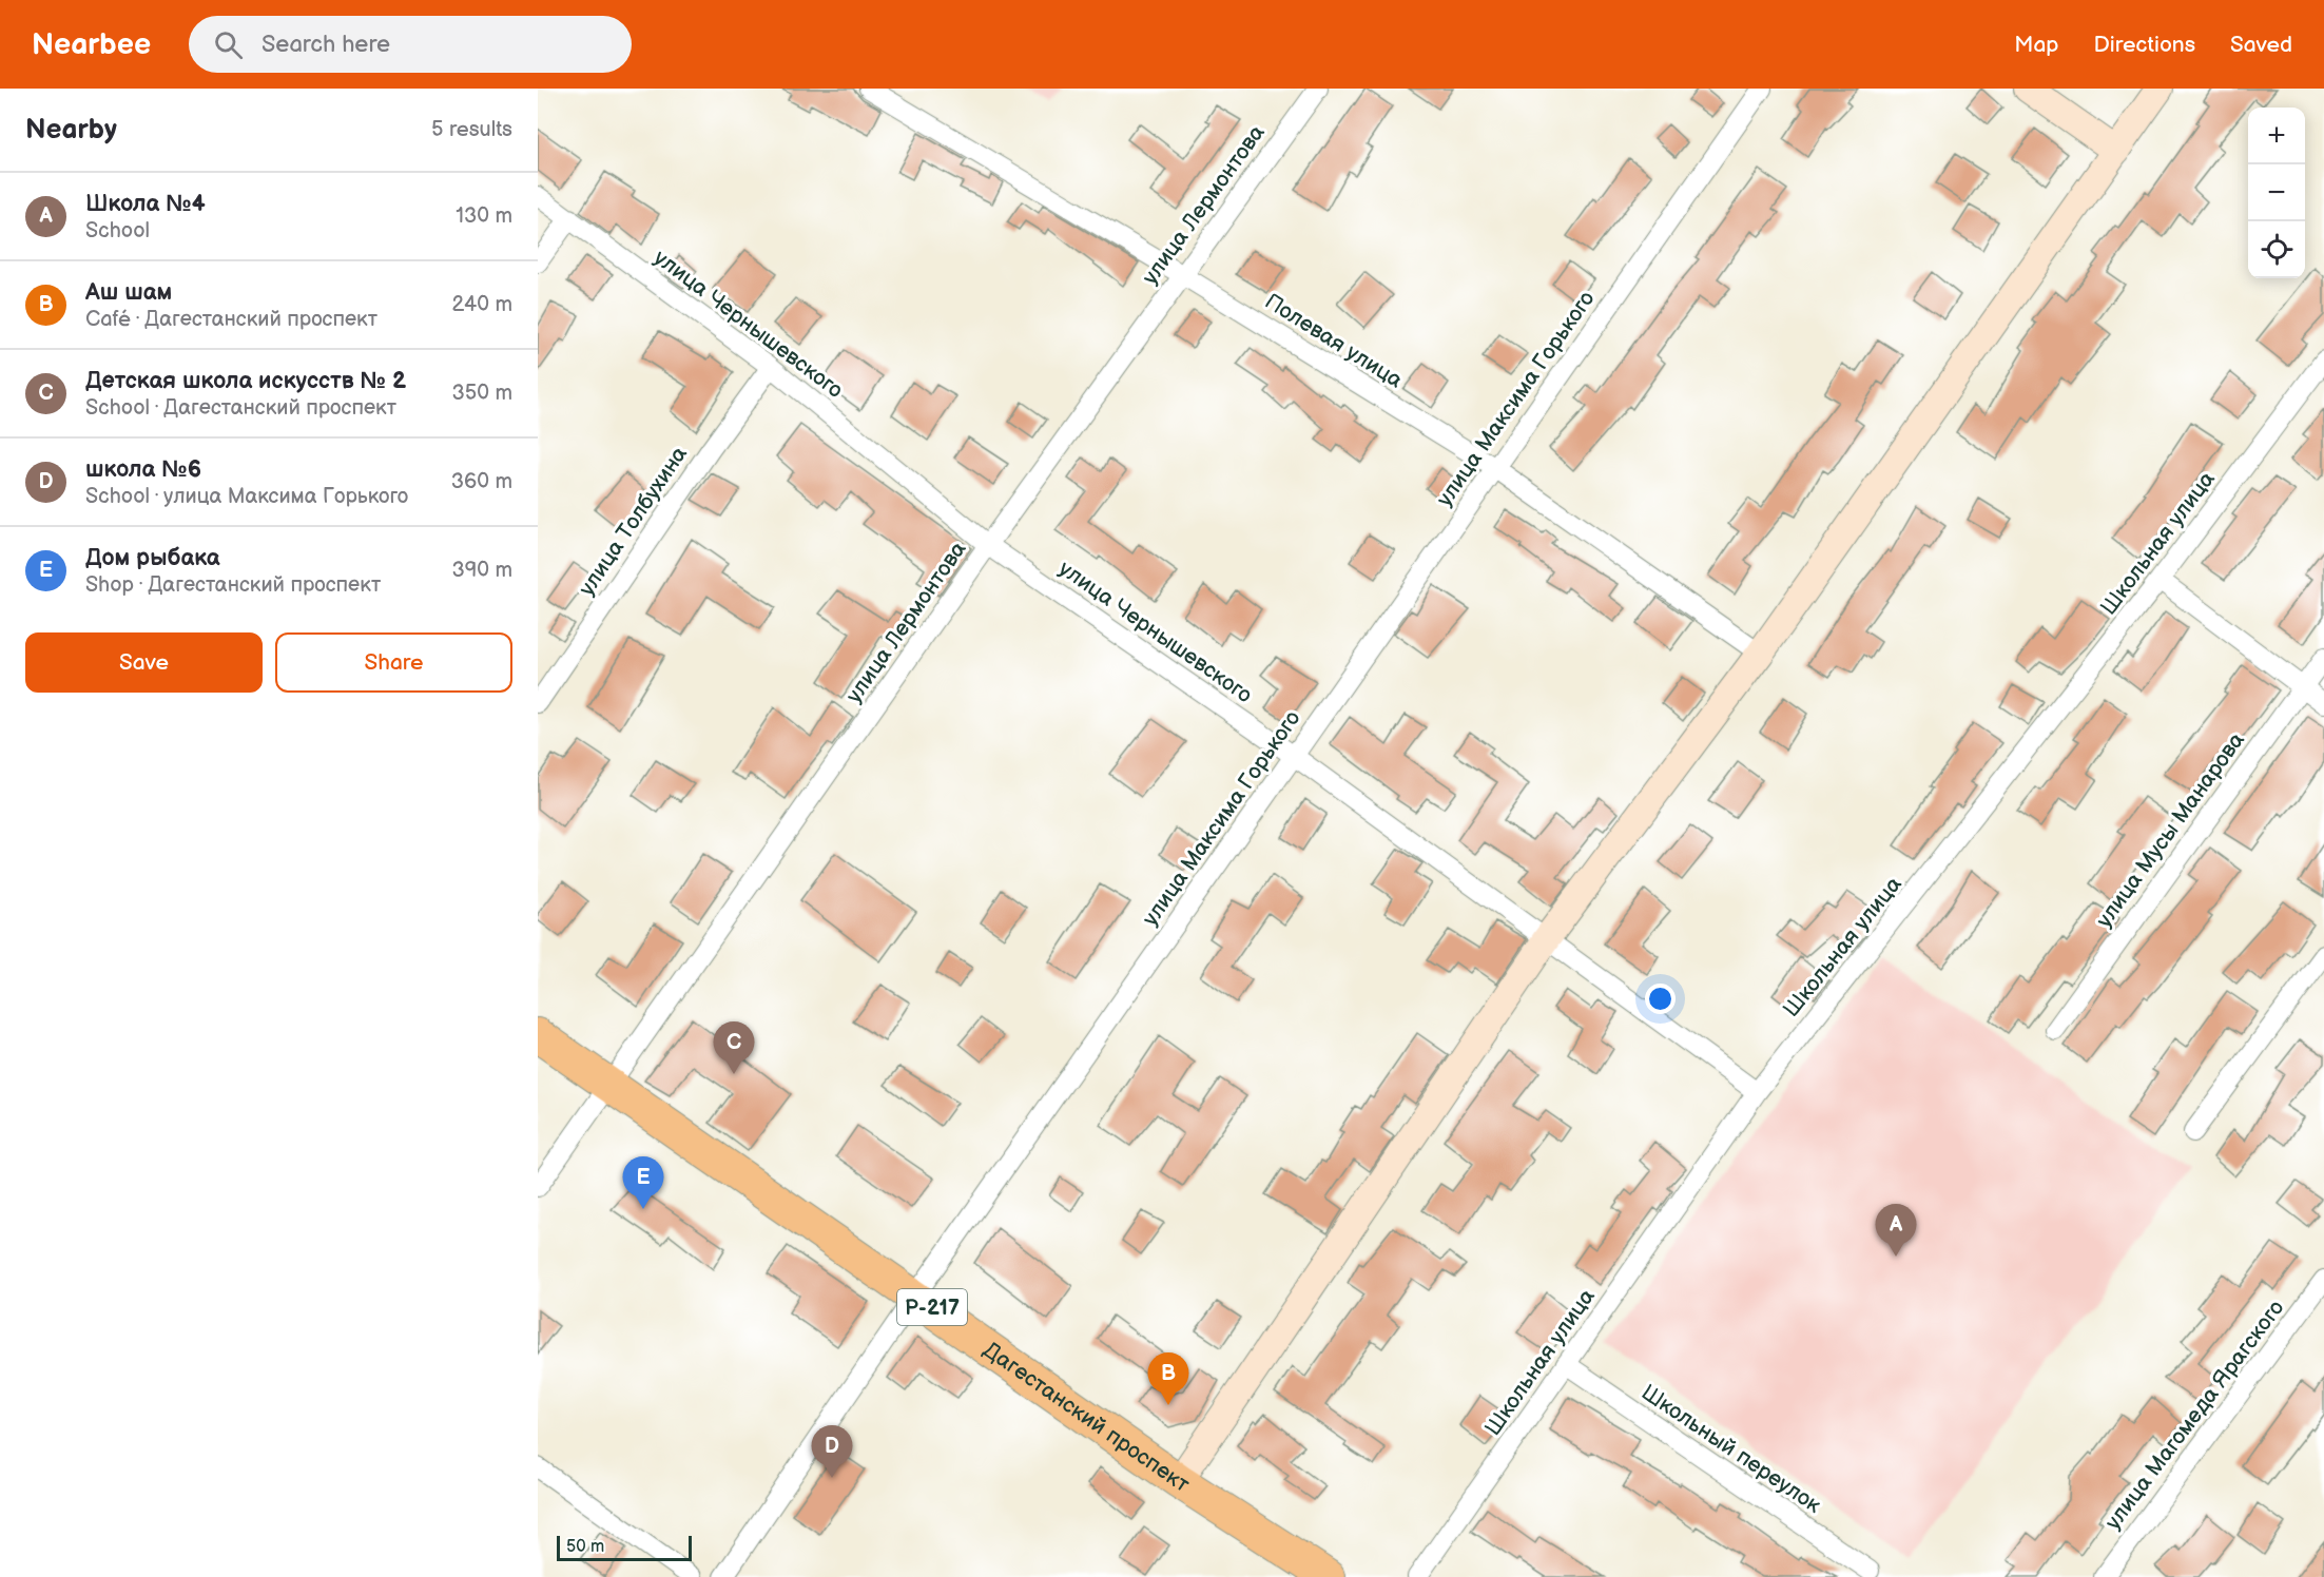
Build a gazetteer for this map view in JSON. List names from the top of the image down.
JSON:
{
  "streets": {
    "highway": ["Р-217", "Дагестанский проспект"],
    "street": [
      "улица Лермонтова",
      "улица Чернышевского",
      "Полевая улица",
      "улица Максима Горького",
      "улица Толбухина",
      "Школьная улица",
      "улица Мусы Манарова",
      "улица Магомеда Ярагского",
      "Школьный переулок"
    ]
  },
  "crossings": [
    ["улица Лермонтова", "улица Чернышевского"],
    ["улица Лермонтова", "Полевая улица"],
    ["улица Лермонтова", "Дагестанский проспект"],
    ["улица Чернышевского", "улица Максима Горького"],
    ["улица Чернышевского", "улица Толбухина"],
    ["улица Чернышевского", "Школьная улица"],
    ["Полевая улица", "улица Максима Горького"],
    ["улица Максима Горького", "Дагестанский проспект"],
    ["Школьная улица", "Школьный переулок"]
  ],
  "scale_bar": "50 m",
  "page": {
    "header": "Nearbee",
    "search": "Search here",
    "nav": ["Map", "Directions", "Saved"],
    "heading": ["Nearby", "5 results"],
    "map_buttons": ["+", "−"],
    "list": [
      {
        "mark": "A",
        "name": "Школа №4",
        "note": "School",
        "value": "130 m"
      },
      {
        "mark": "B",
        "name": "Аш шам",
        "note": "Café · Дагестанский проспект",
        "value": "240 m"
      },
      {
        "mark": "C",
        "name": "Детская школа искусств № 2",
        "note": "School · Дагестанский проспект",
        "value": "350 m"
      },
      {
        "mark": "D",
        "name": "школа №6",
        "note": "School · улица Максима Горького",
        "value": "360 m"
      },
      {
        "mark": "E",
        "name": "Дом рыбака",
        "note": "Shop · Дагестанский проспект",
        "value": "390 m"
      }
    ],
    "buttons": ["Save", "Share"],
    "pins": [
      "C",
      "E",
      "A",
      "B",
      "D"
    ],
    "scale": "50 m"
  }
}
